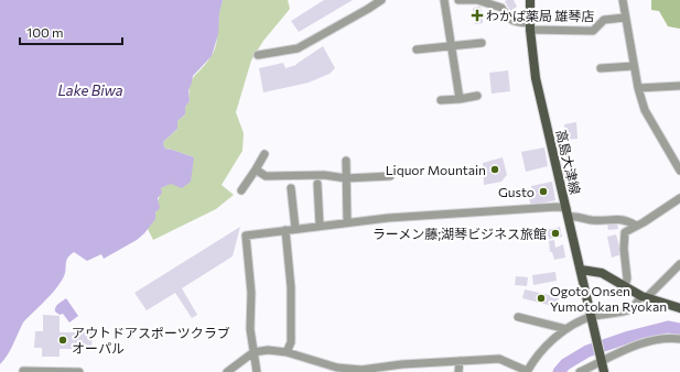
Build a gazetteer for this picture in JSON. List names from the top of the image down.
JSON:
{
  "streets": {
    "main road": ["高島大津線"]
  },
  "water": ["Lake Biwa"],
  "places": {
    "health": ["わかば薬局 雄琴店"],
    "other": [
      "Liquor Mountain",
      "Gusto",
      "ラーメン藤;湖琴ビジネス旅館",
      "Ogoto Onsen Yumotokan Ryokan",
      "アウトドアスポーツクラブ オーパル"
    ]
  },
  "scale_bar": "100 m"
}
